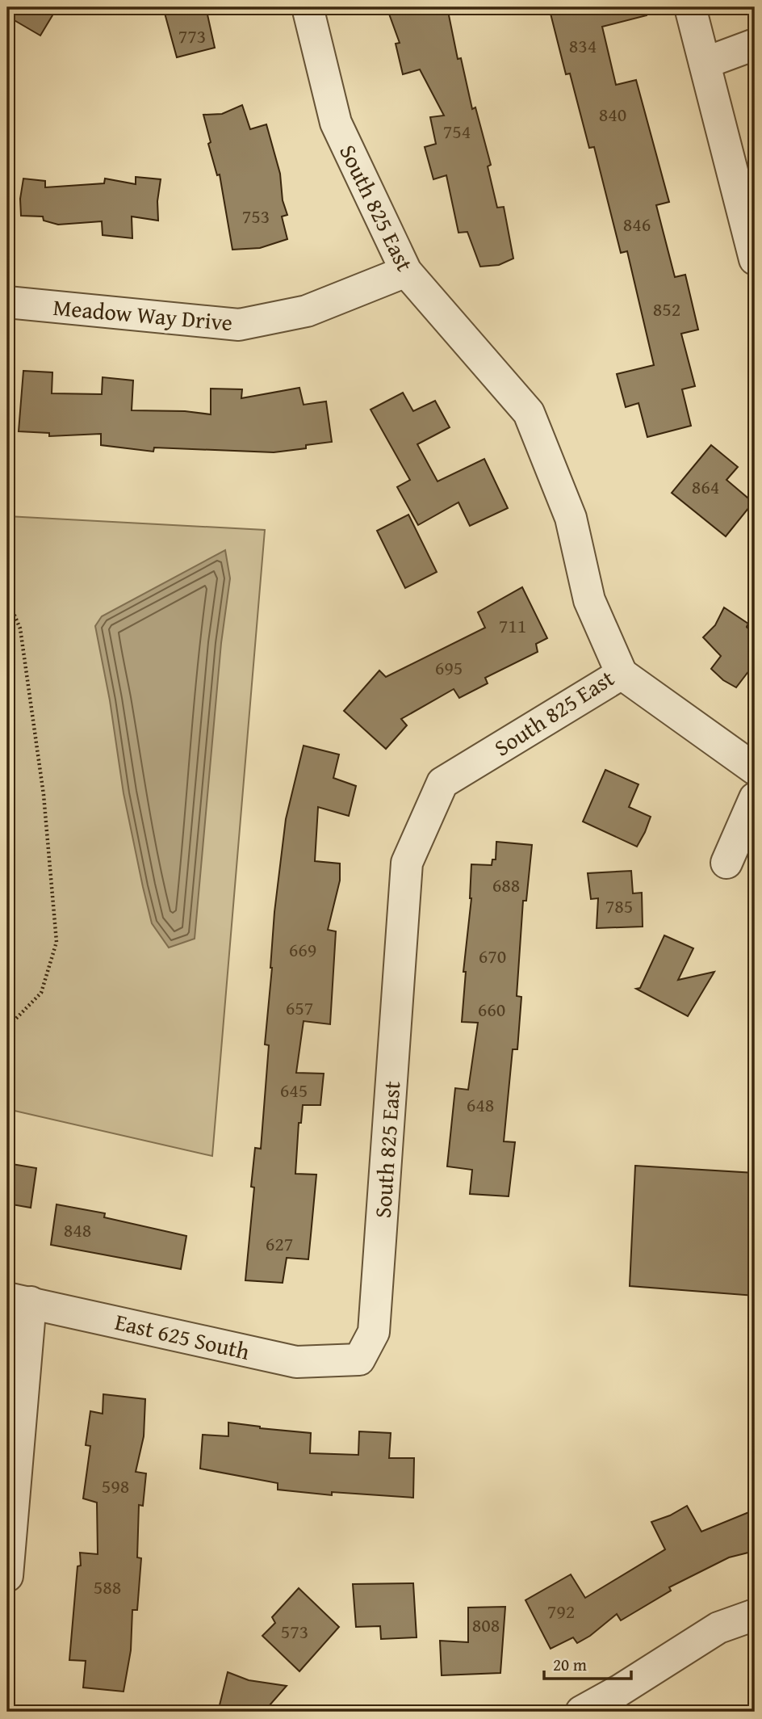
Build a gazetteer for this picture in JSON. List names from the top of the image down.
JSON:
{
  "streets": {
    "street": ["South 825 East", "Meadow Way Drive", "East 625 South"]
  },
  "crossings": [
    ["South 825 East", "Meadow Way Drive"],
    ["South 825 East", "East 625 South"]
  ],
  "house_numbers": [
    "773",
    "834",
    "840",
    "754",
    "753",
    "846",
    "852",
    "864",
    "711",
    "695",
    "688",
    "785",
    "669",
    "670",
    "657",
    "660",
    "645",
    "648",
    "848",
    "627",
    "598",
    "588",
    "792",
    "808",
    "573"
  ],
  "scale_bar": "20 m"
}
